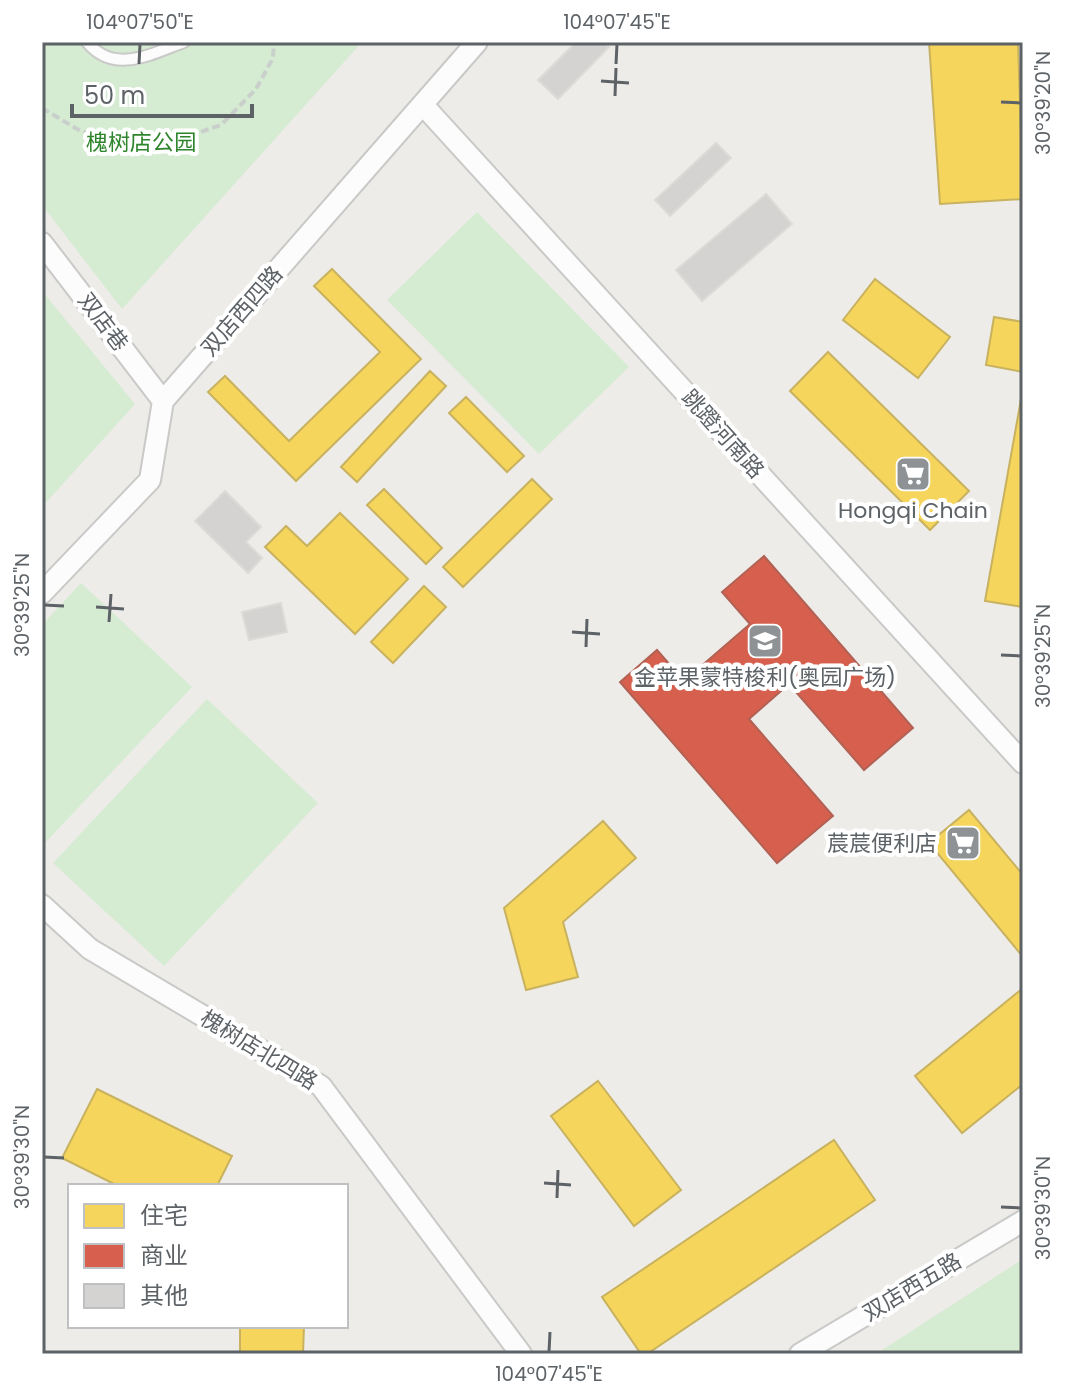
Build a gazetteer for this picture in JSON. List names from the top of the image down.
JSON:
{
  "streets": {
    "street": [
      "双店西四路",
      "双店巷",
      "跳蹬河南路",
      "槐树店北四路",
      "双店西五路"
    ]
  },
  "crossings": [
    ["双店西四路", "双店巷"],
    ["双店西四路", "跳蹬河南路"]
  ],
  "parks": ["槐树店公园"],
  "places": {
    "supermarket": ["Hongqi Chain", "莀莀便利店"],
    "school or university": ["金苹果蒙特梭利(奥园广场)"]
  },
  "legend": ["住宅", "商业", "其他"],
  "scale_bar": "50 m",
  "coordinates": [
    "104°07'50\"E",
    "104°07'45\"E",
    "30°39'20\"N",
    "30°39'25\"N",
    "30°39'30\"N"
  ]
}
